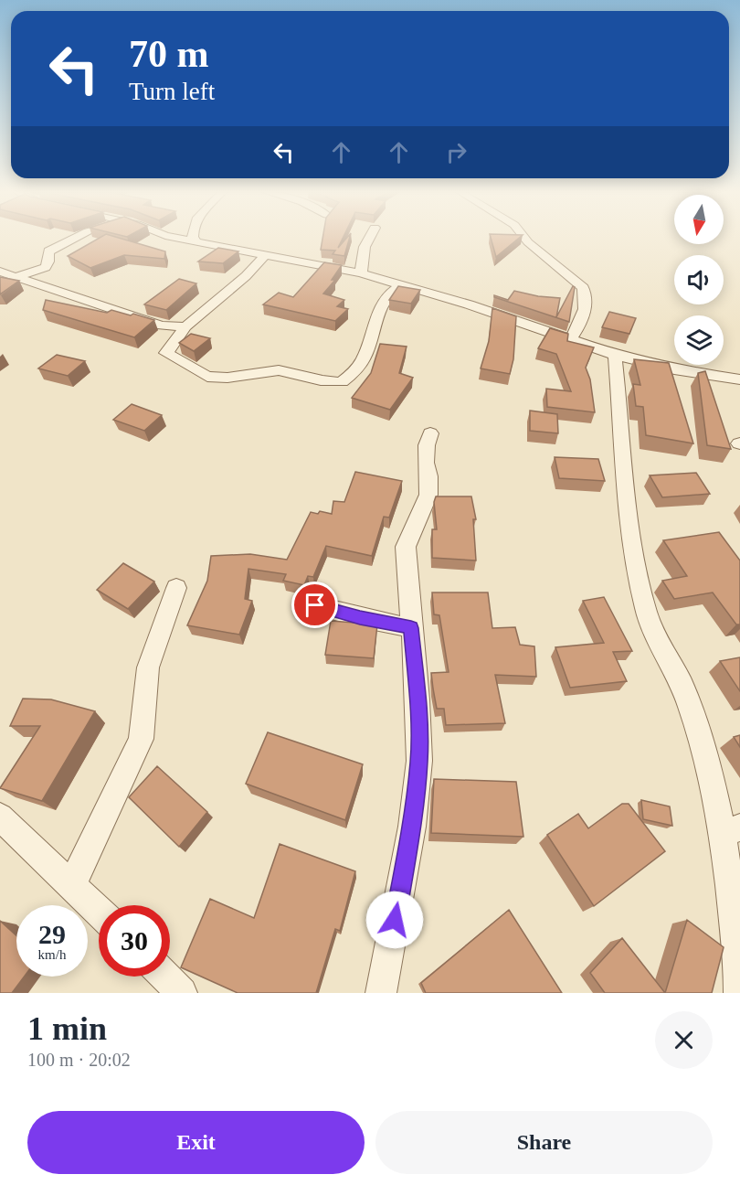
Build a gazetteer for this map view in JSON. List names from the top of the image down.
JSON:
{
  "north": "bottom",
  "page": {
    "turn": ["70 m", "Turn left"],
    "speed": "29 km/h",
    "limit": "30",
    "heading": ["1 min", "100 m · 20:02"],
    "buttons": ["Exit", "Share"]
  }
}
